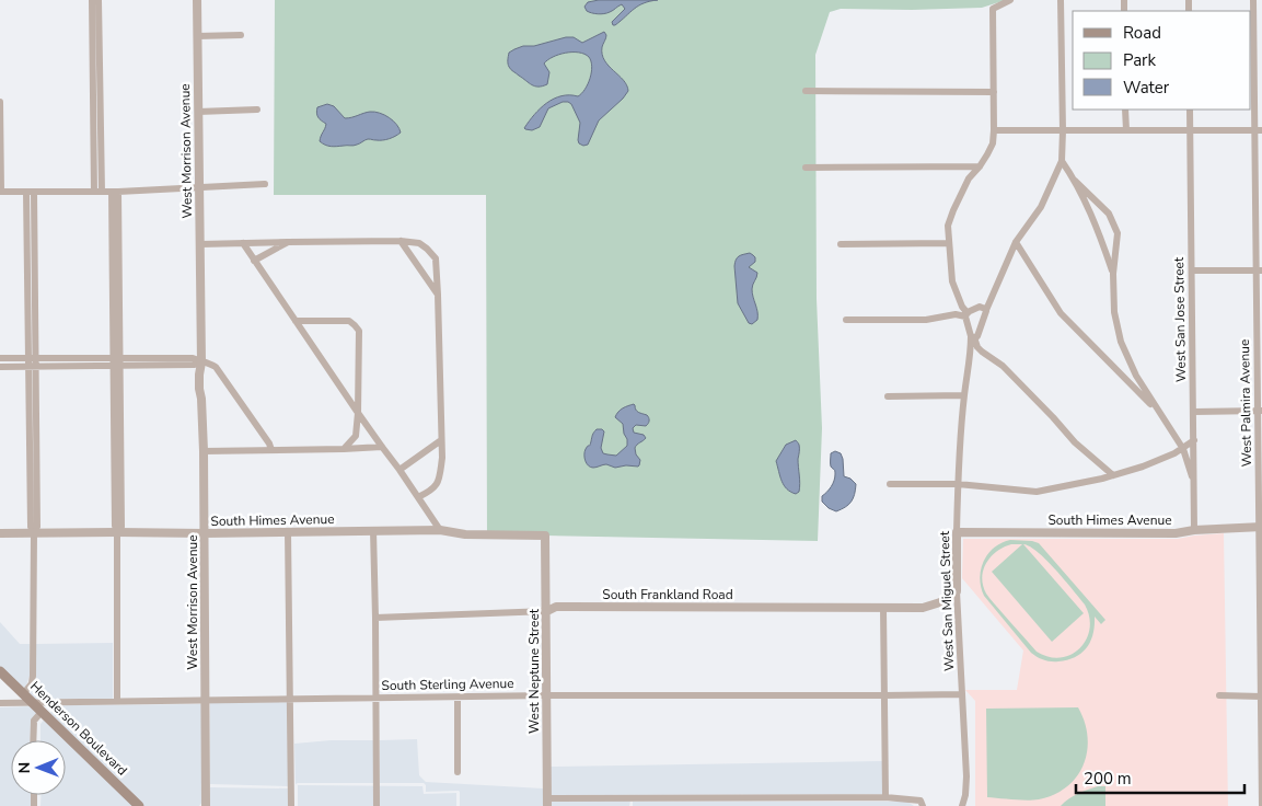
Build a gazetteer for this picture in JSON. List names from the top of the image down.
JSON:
{
  "streets": {
    "main road": ["Henderson Boulevard"],
    "street": [
      "West Morrison Avenue",
      "West San Jose Street",
      "West Palmira Avenue",
      "South Himes Avenue",
      "South Frankland Road",
      "West San Miguel Street",
      "West Neptune Street",
      "South Sterling Avenue"
    ]
  },
  "crossings": [
    ["West Morrison Avenue", "South Himes Avenue"],
    ["West Morrison Avenue", "South Sterling Avenue"],
    ["West San Jose Street", "South Himes Avenue"],
    ["West Palmira Avenue", "South Himes Avenue"],
    ["South Himes Avenue", "West San Miguel Street"],
    ["South Himes Avenue", "West Neptune Street"],
    ["South Frankland Road", "West San Miguel Street"],
    ["South Frankland Road", "West Neptune Street"],
    ["West San Miguel Street", "South Sterling Avenue"],
    ["West Neptune Street", "South Sterling Avenue"],
    ["South Sterling Avenue", "Henderson Boulevard"]
  ],
  "legend": ["Road", "Park", "Water"],
  "scale_bar": "200 m",
  "north": "left"
}
